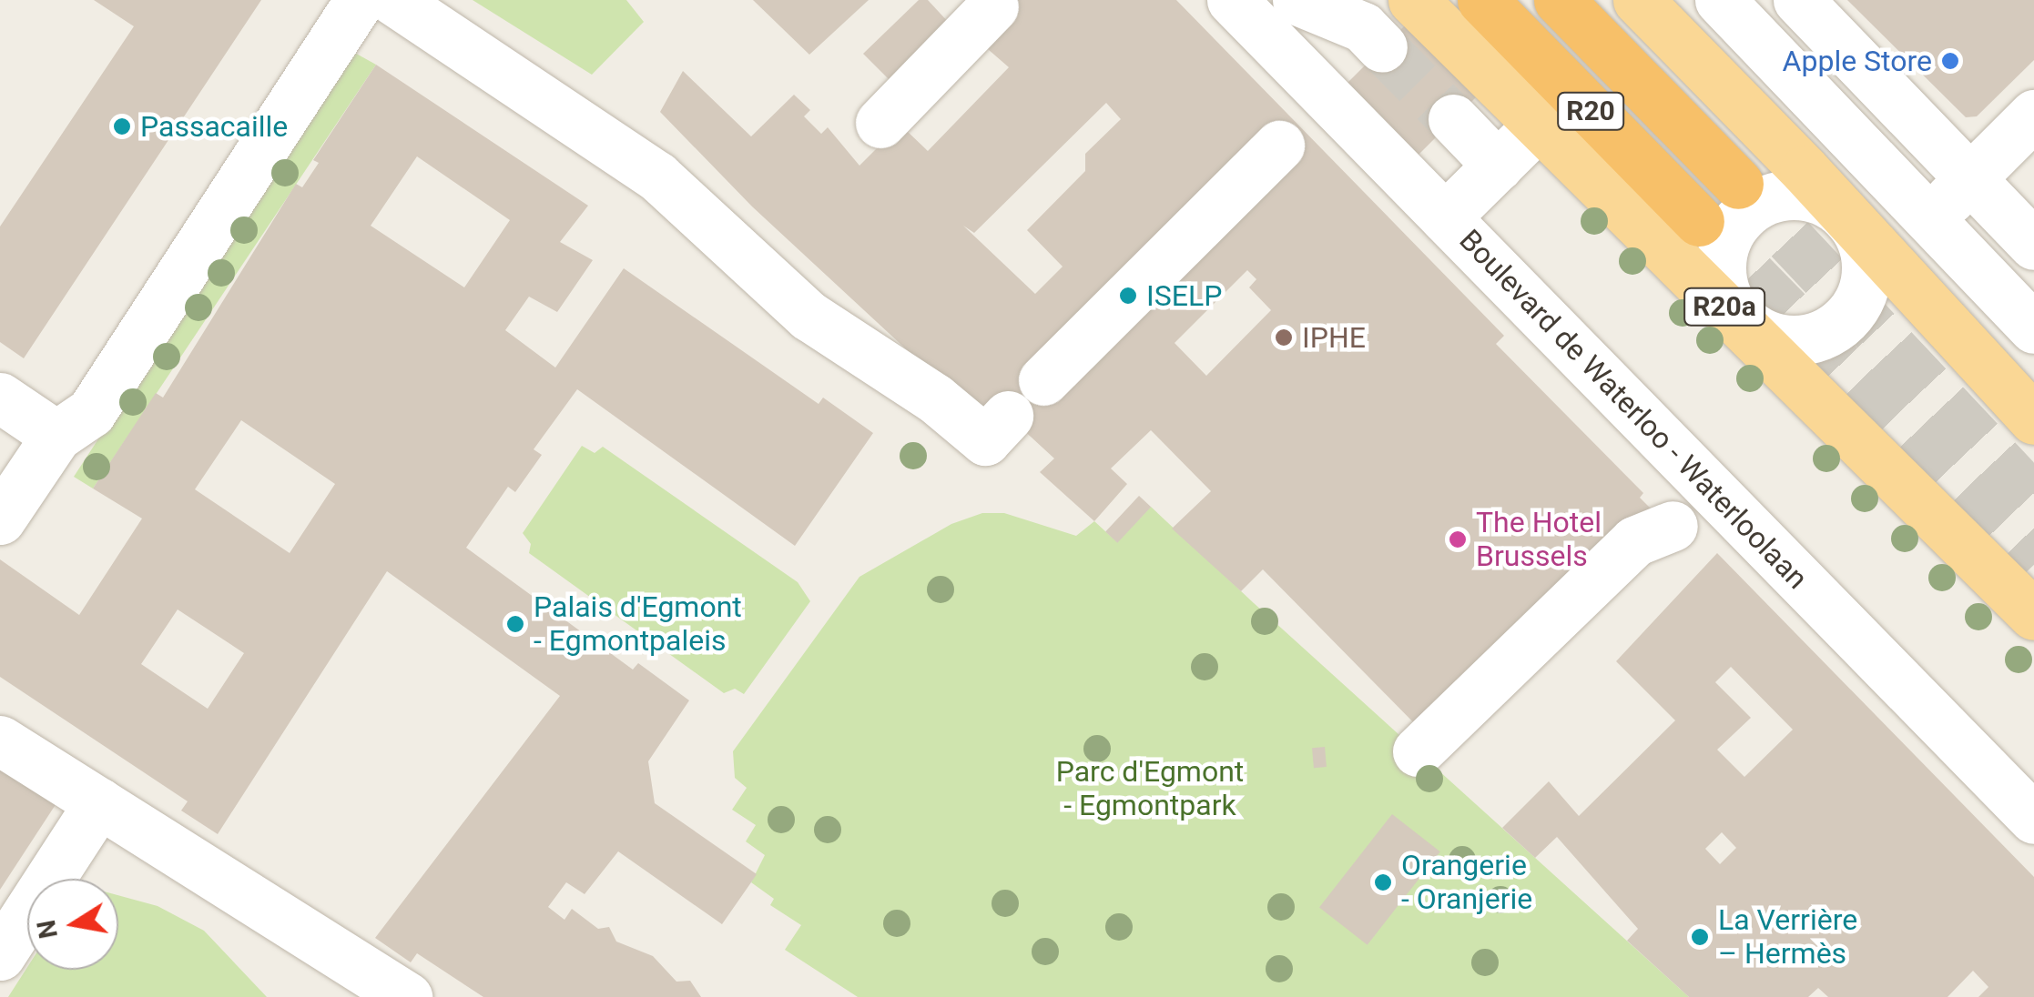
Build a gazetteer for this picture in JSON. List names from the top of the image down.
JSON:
{
  "streets": {
    "highway": ["R20"],
    "main road": ["R20a"],
    "street": ["Boulevard de Waterloo - Waterloolaan"]
  },
  "parks": ["Parc d'Egmont - Egmontpark"],
  "places": [
    "Apple Store",
    "Passacaille",
    "ISELP",
    "IPHE",
    "The Hotel Brussels",
    "Palais d'Egmont - Egmontpaleis",
    "Orangerie - Oranjerie",
    "La Verrière – Hermès"
  ],
  "north": "left"
}
